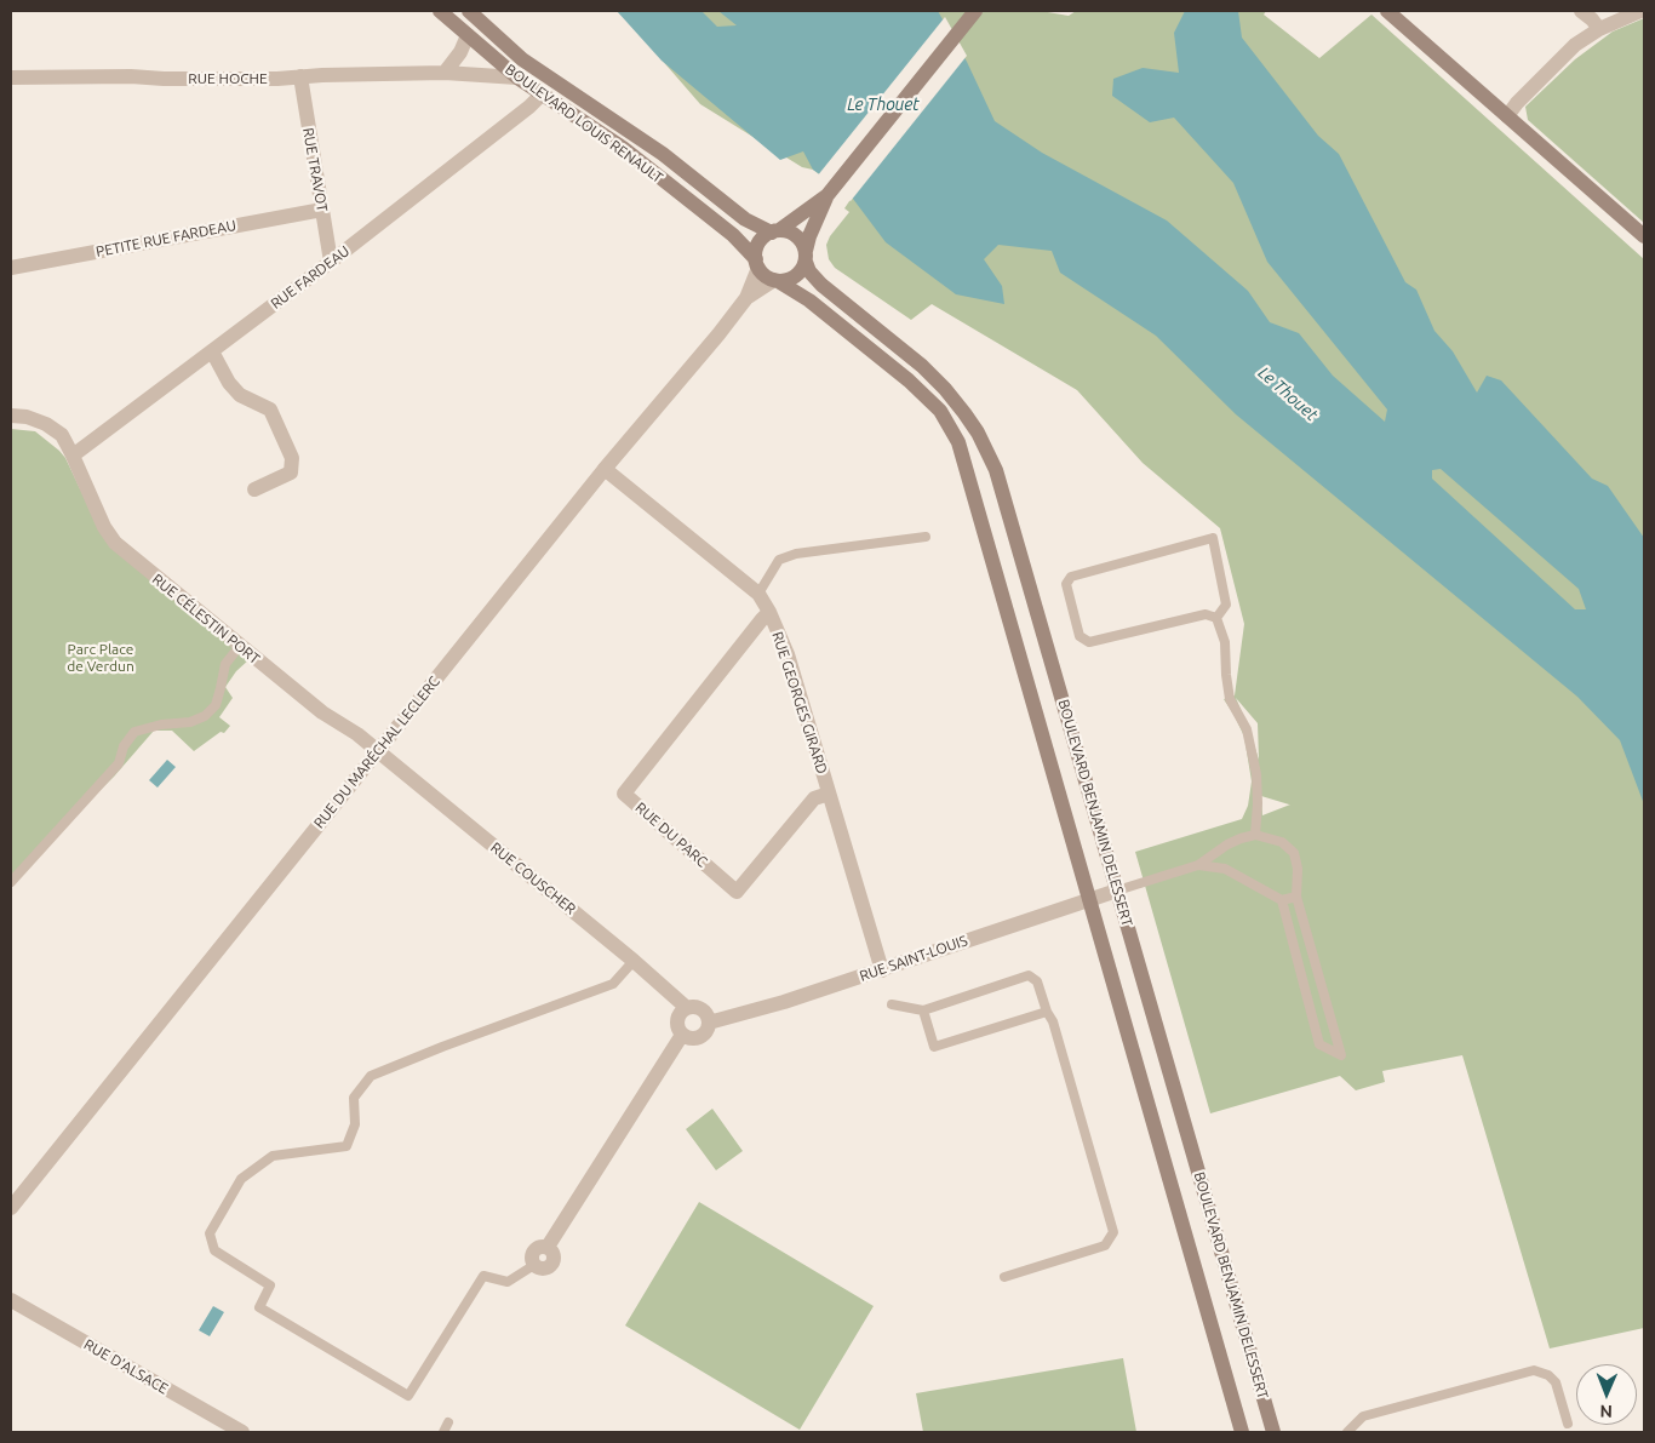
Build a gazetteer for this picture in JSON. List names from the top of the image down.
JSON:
{
  "streets": {
    "main road": ["BOULEVARD LOUIS RENAULT", "BOULEVARD BENJAMIN DELESSERT"],
    "street": [
      "RUE HOCHE",
      "RUE TRAVOT",
      "PETITE RUE FARDEAU",
      "RUE FARDEAU",
      "RUE CÉLESTIN PORT",
      "RUE GEORGES GIRARD",
      "RUE DU MARÉCHAL LECLERC",
      "RUE DU PARC",
      "RUE COUSCHER",
      "RUE SAINT-LOUIS",
      "RUE D'ALSACE"
    ]
  },
  "crossings": [
    ["RUE HOCHE", "BOULEVARD LOUIS RENAULT"],
    ["RUE HOCHE", "RUE TRAVOT"],
    ["BOULEVARD LOUIS RENAULT", "RUE FARDEAU"],
    ["BOULEVARD LOUIS RENAULT", "RUE DU MARÉCHAL LECLERC"],
    ["BOULEVARD LOUIS RENAULT", "BOULEVARD BENJAMIN DELESSERT"],
    ["RUE TRAVOT", "PETITE RUE FARDEAU"],
    ["RUE TRAVOT", "RUE FARDEAU"],
    ["RUE FARDEAU", "RUE CÉLESTIN PORT"],
    ["RUE CÉLESTIN PORT", "RUE DU MARÉCHAL LECLERC"],
    ["RUE CÉLESTIN PORT", "RUE COUSCHER"],
    ["RUE GEORGES GIRARD", "RUE DU MARÉCHAL LECLERC"],
    ["RUE GEORGES GIRARD", "RUE DU PARC"],
    ["RUE GEORGES GIRARD", "RUE SAINT-LOUIS"],
    ["RUE DU MARÉCHAL LECLERC", "BOULEVARD BENJAMIN DELESSERT"],
    ["RUE DU MARÉCHAL LECLERC", "RUE COUSCHER"],
    ["BOULEVARD BENJAMIN DELESSERT", "RUE SAINT-LOUIS"],
    ["RUE COUSCHER", "RUE SAINT-LOUIS"]
  ],
  "water": ["Le Thouet"],
  "parks": ["Parc Place de Verdun"],
  "north": "bottom"
}
